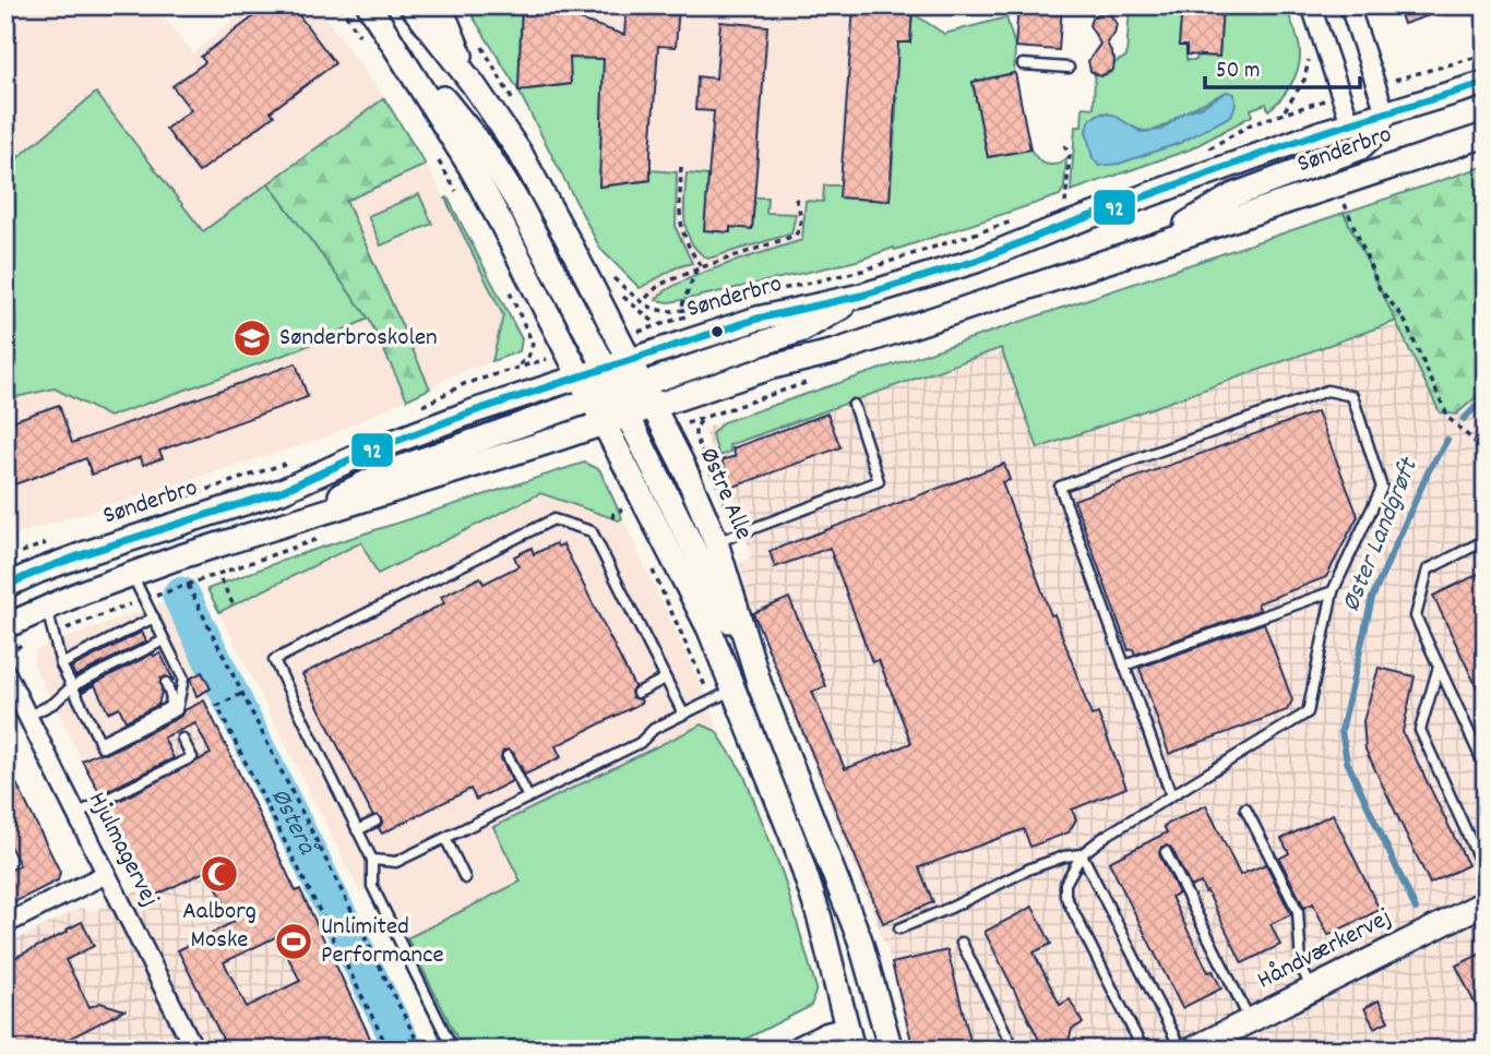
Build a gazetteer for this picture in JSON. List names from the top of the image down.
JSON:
{
  "streets": {
    "street": [
      "Sønderbro",
      "Østre Alle",
      "Hjulmagervej",
      "Håndværkervej"
    ]
  },
  "crossings": [
    ["Sønderbro", "Østre Alle"]
  ],
  "water": ["Øster Landgrøft", "Østerå"],
  "places": {
    "school or university": ["Sønderbroskolen"],
    "mosque": ["Aalborg Moske"],
    "sports": ["Unlimited Performance"]
  },
  "lines": ["transit line 92"],
  "scale_bar": "50 m"
}
